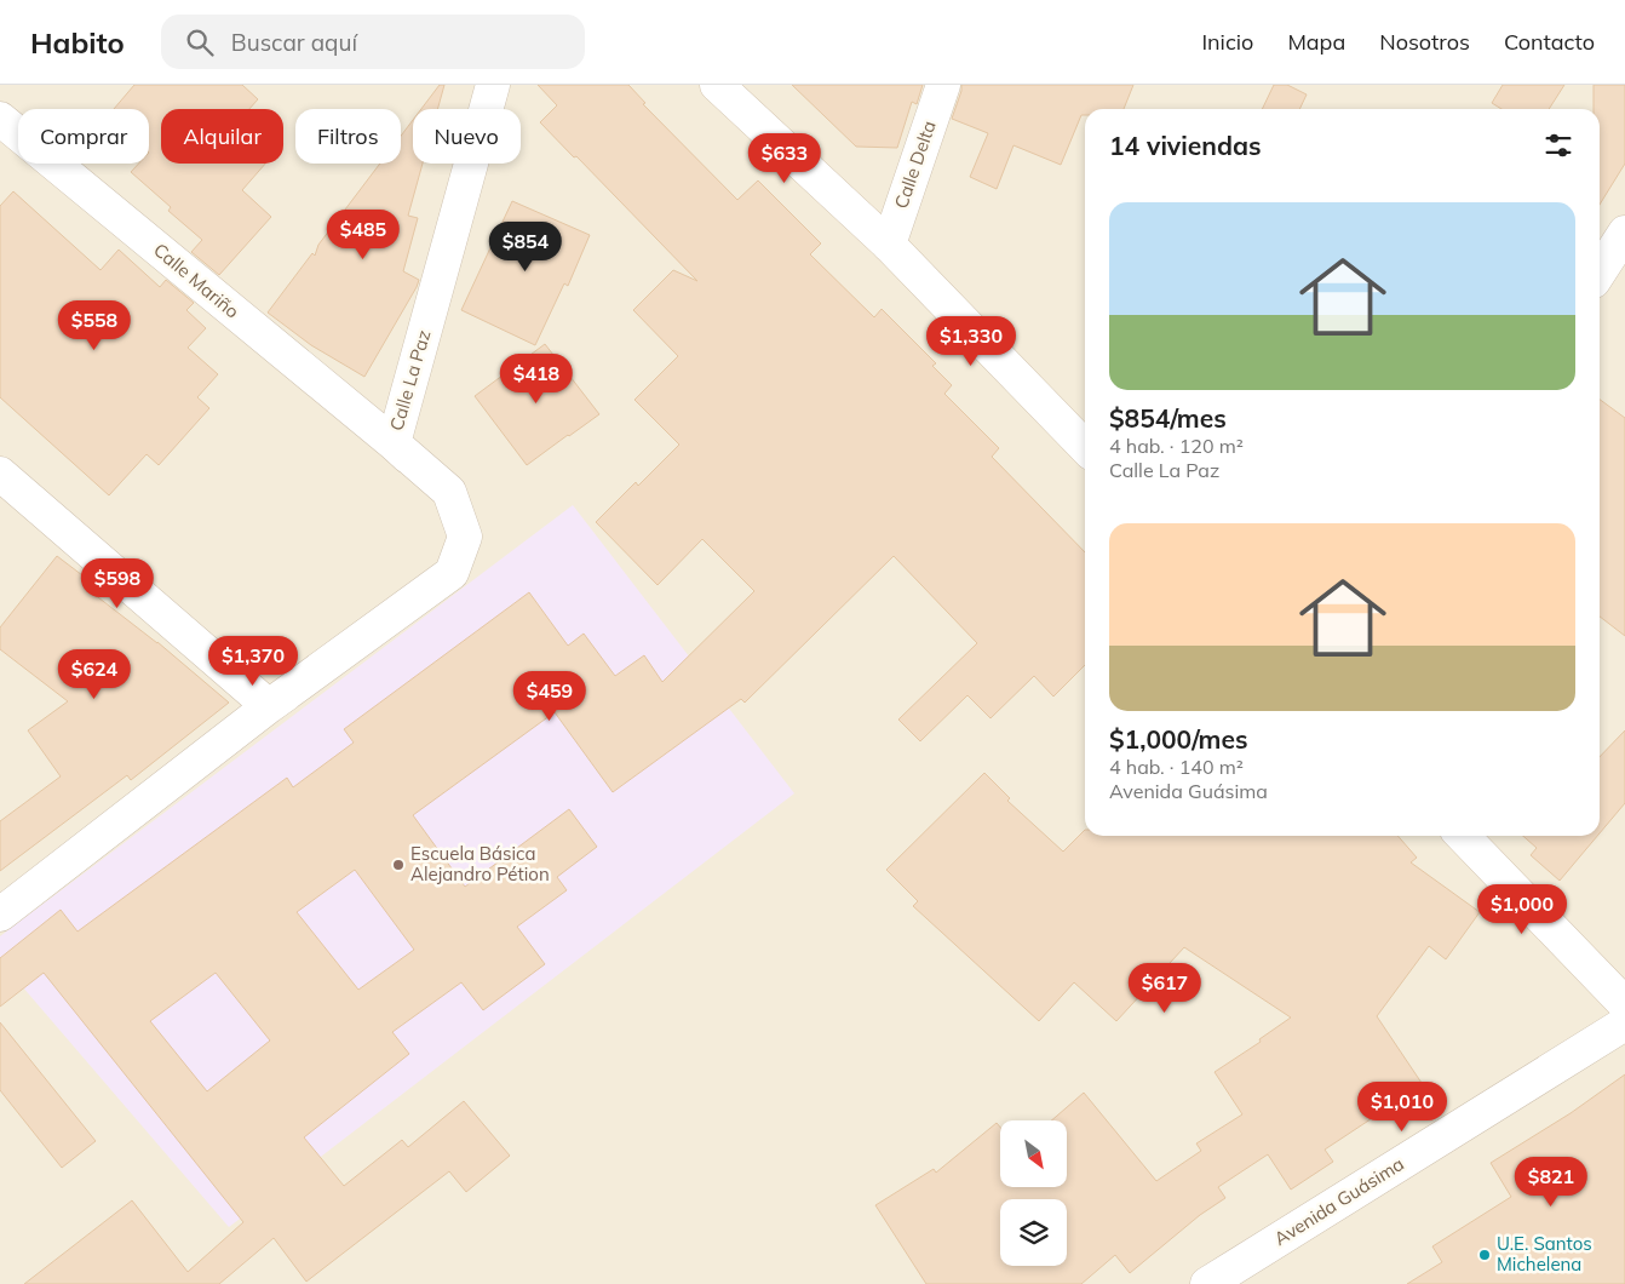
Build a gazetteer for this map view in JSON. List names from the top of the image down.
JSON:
{
  "streets": {
    "street": [
      "Calle Delta",
      "Calle Mariño",
      "Calle La Paz",
      "Avenida Guásima"
    ]
  },
  "crossings": [
    ["Calle Mariño", "Calle La Paz"]
  ],
  "places": ["Escuela Básica Alejandro Pétion", "U.E. Santos Michelena"],
  "north": "bottom right",
  "page": {
    "header": "Habito",
    "search": "Buscar aquí",
    "nav": [
      "Inicio",
      "Mapa",
      "Nosotros",
      "Contacto"
    ],
    "chip": [
      "Comprar",
      "Alquilar",
      "Filtros",
      "Nuevo"
    ],
    "heading": "14 viviendas",
    "price": [
      "$633",
      "$485",
      "$854",
      "$558",
      "$1,330",
      "$418",
      "$598",
      "$1,370",
      "$624",
      "$459",
      "$1,000",
      "$617",
      "$1,010",
      "$821"
    ],
    "list": [
      {
        "name": "$854/mes",
        "note": "4 hab. · 120 m² · Calle La Paz"
      },
      {
        "name": "$1,000/mes",
        "note": "4 hab. · 140 m² · Avenida Guásima"
      }
    ]
  }
}
